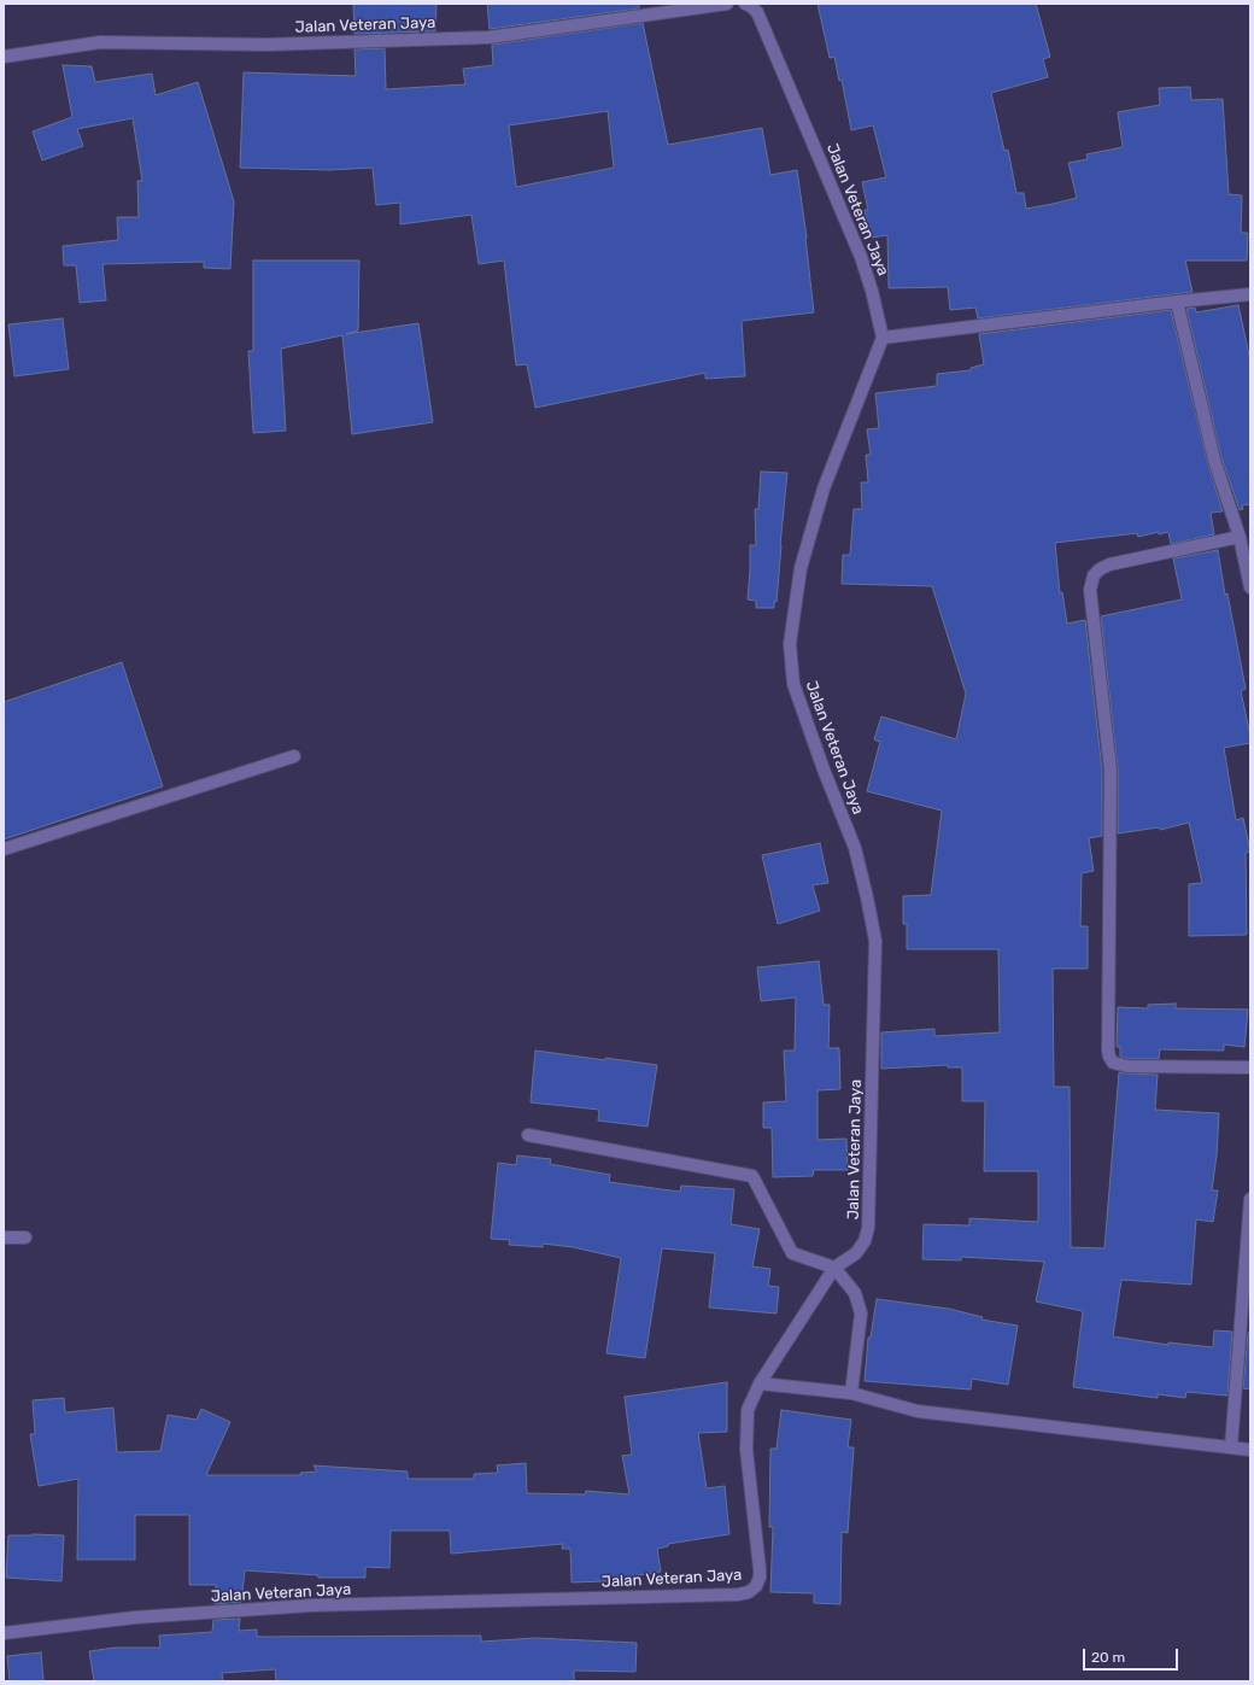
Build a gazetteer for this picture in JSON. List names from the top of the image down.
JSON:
{
  "streets": {
    "street": ["Jalan Veteran Jaya"]
  },
  "scale_bar": "20 m"
}
